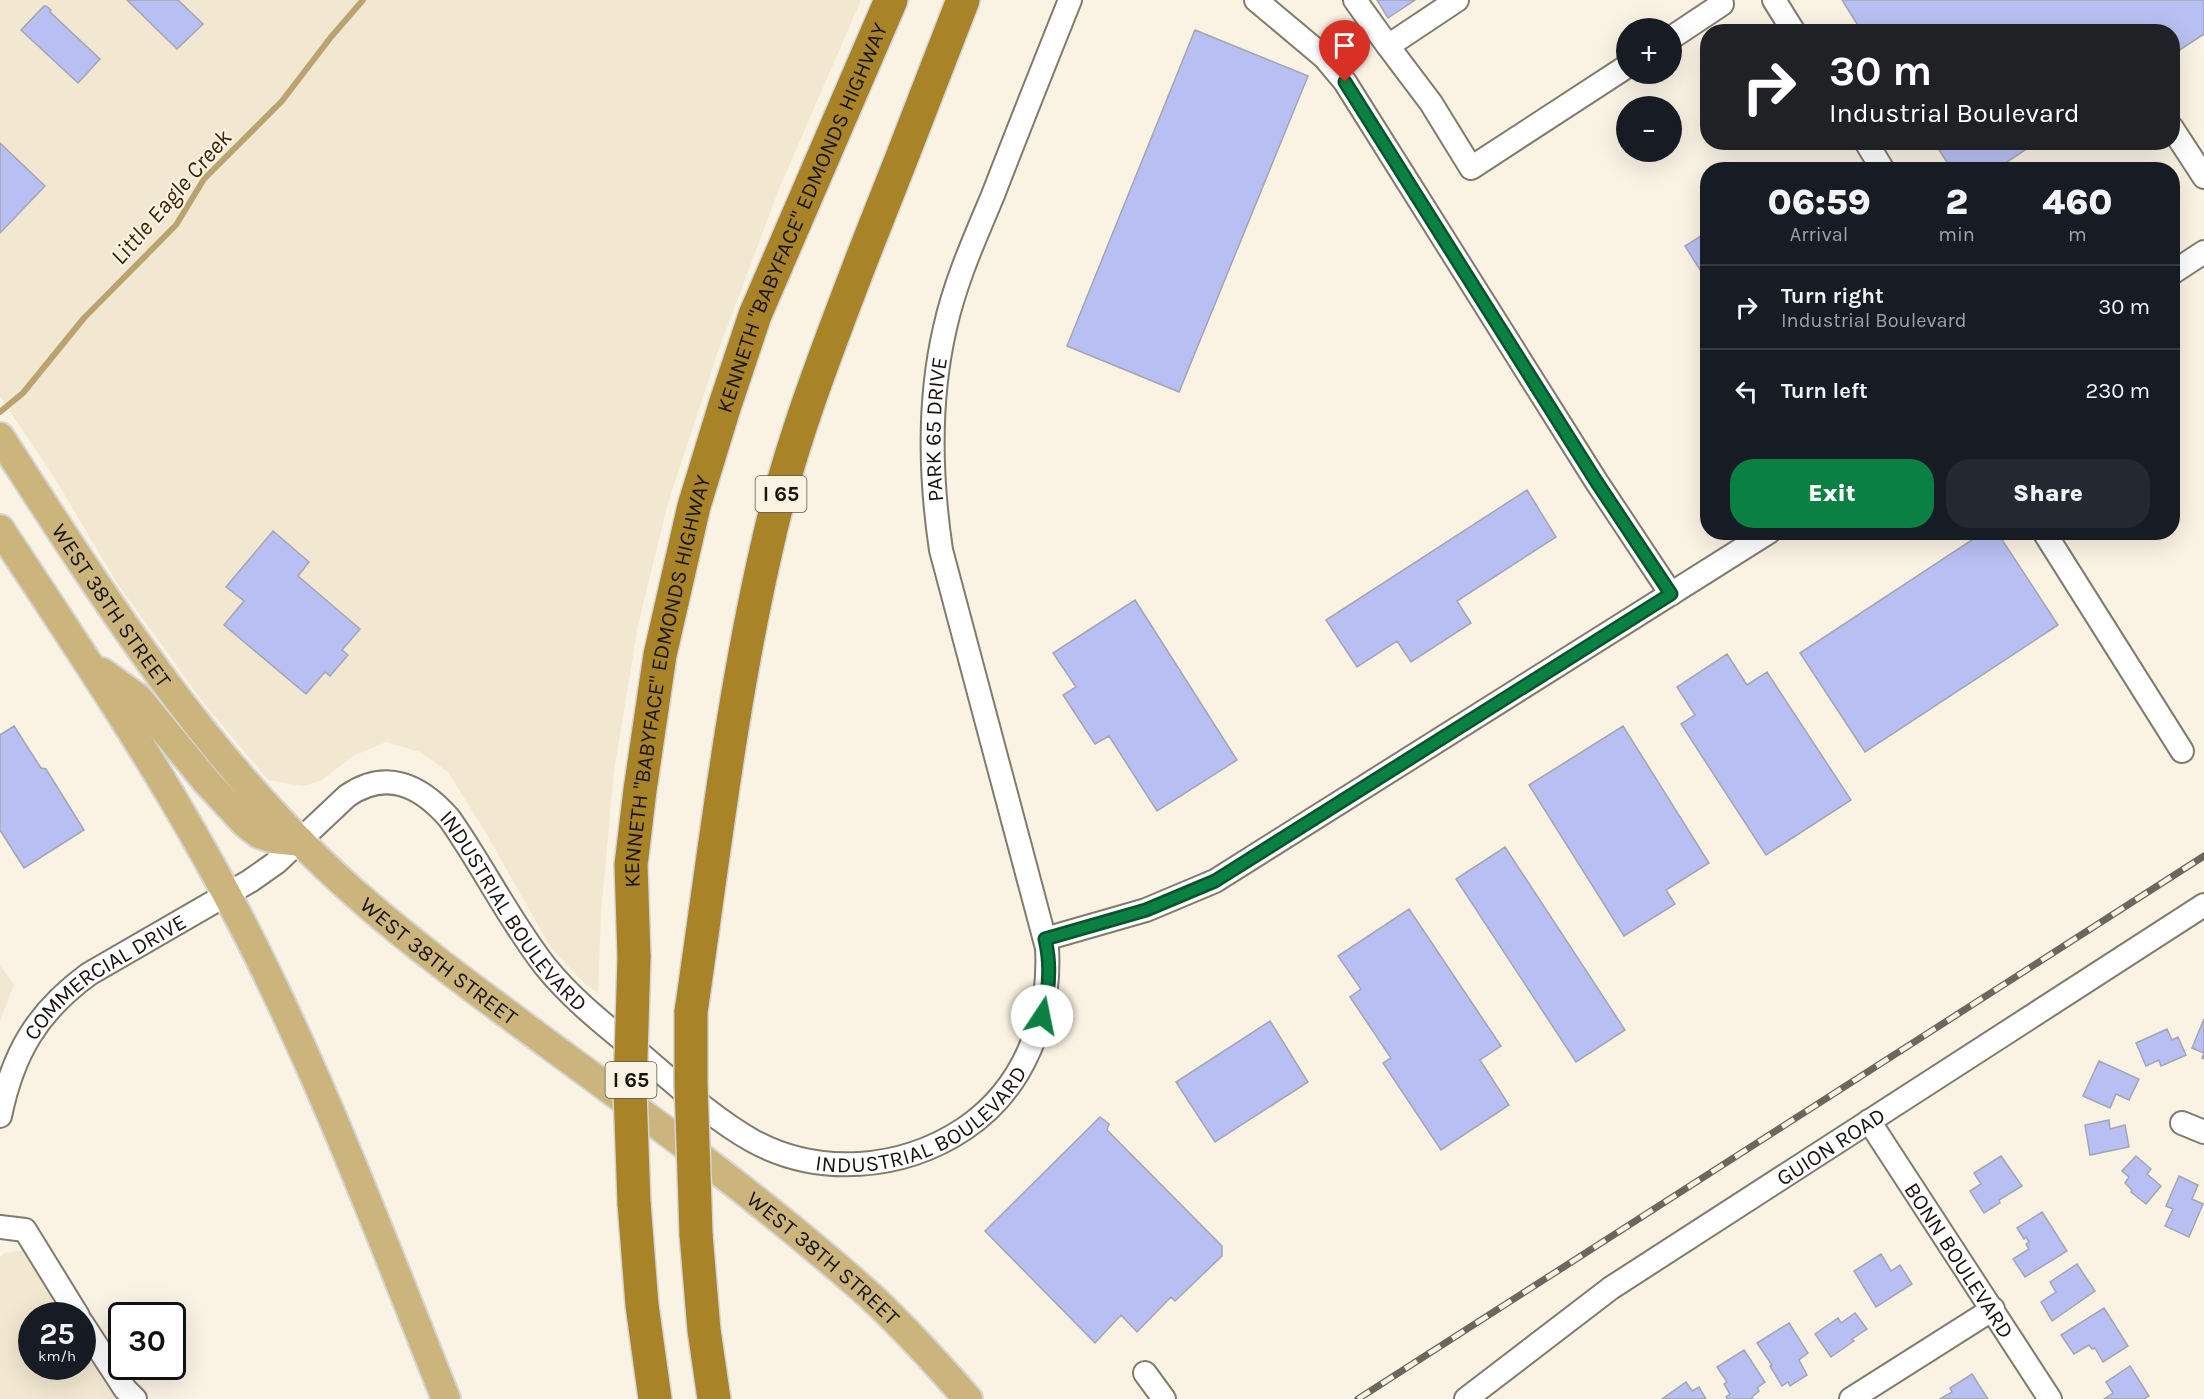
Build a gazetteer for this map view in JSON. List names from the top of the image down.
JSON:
{
  "streets": {
    "highway": ["KENNETH \"BABYFACE\" EDMONDS HIGHWAY", "I 65"],
    "main road": ["WEST 38TH STREET"],
    "street": [
      "PARK 65 DRIVE",
      "INDUSTRIAL BOULEVARD",
      "COMMERCIAL DRIVE",
      "GUION ROAD",
      "BONN BOULEVARD"
    ]
  },
  "crossings": [
    ["PARK 65 DRIVE", "INDUSTRIAL BOULEVARD"],
    ["WEST 38TH STREET", "INDUSTRIAL BOULEVARD"],
    ["INDUSTRIAL BOULEVARD", "COMMERCIAL DRIVE"],
    ["GUION ROAD", "BONN BOULEVARD"]
  ],
  "water": ["Little Eagle Creek"],
  "page": {
    "map_buttons": ["+", "−"],
    "turn": ["30 m", "Industrial Boulevard"],
    "eta": [
      "06:59",
      "Arrival",
      "2",
      "min",
      "460",
      "m"
    ],
    "list": [
      {
        "name": "Turn right",
        "note": "Industrial Boulevard",
        "value": "30 m"
      },
      {
        "name": "Turn left",
        "value": "230 m"
      }
    ],
    "buttons": ["Exit", "Share"],
    "speed": "25 km/h",
    "limit": "30"
  }
}
